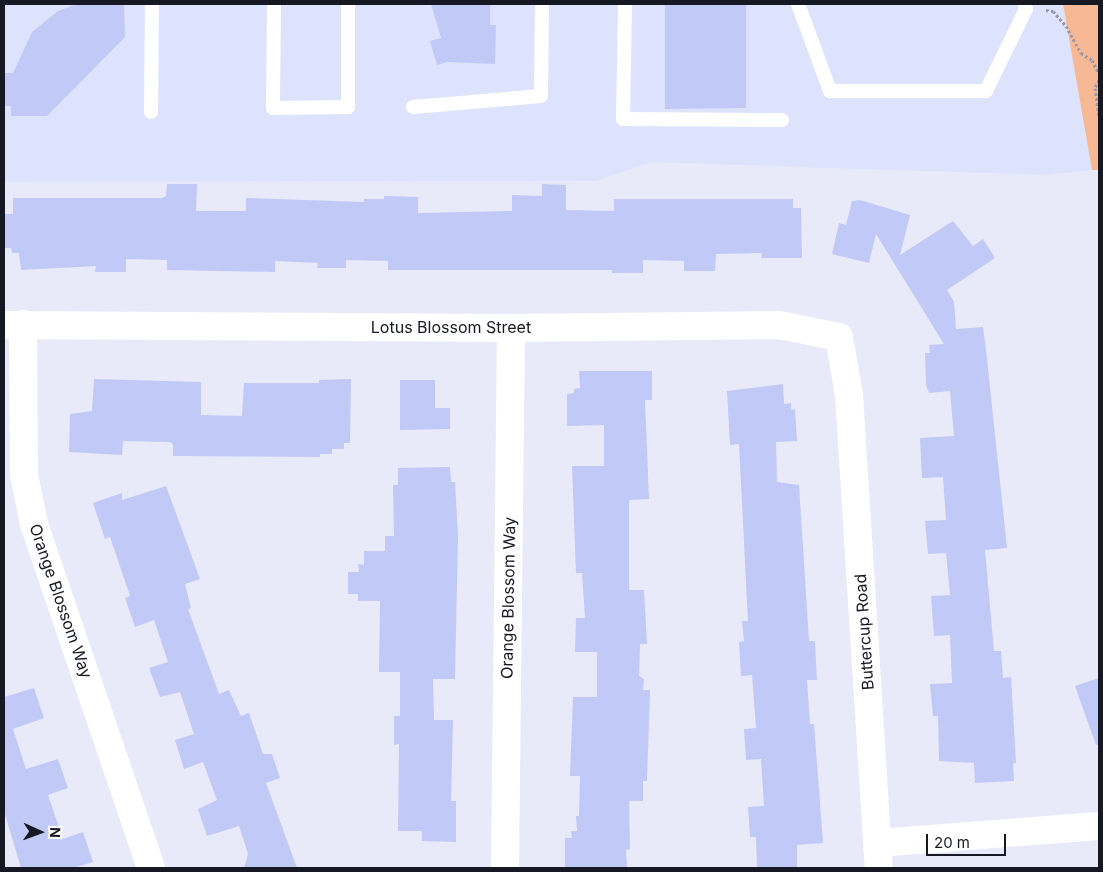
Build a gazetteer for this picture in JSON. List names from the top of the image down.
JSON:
{
  "streets": {
    "street": ["Lotus Blossom Street", "Orange Blossom Way", "Buttercup Road"]
  },
  "crossings": [
    ["Lotus Blossom Street", "Orange Blossom Way"],
    ["Lotus Blossom Street", "Buttercup Road"]
  ],
  "scale_bar": "20 m",
  "north": "right"
}
